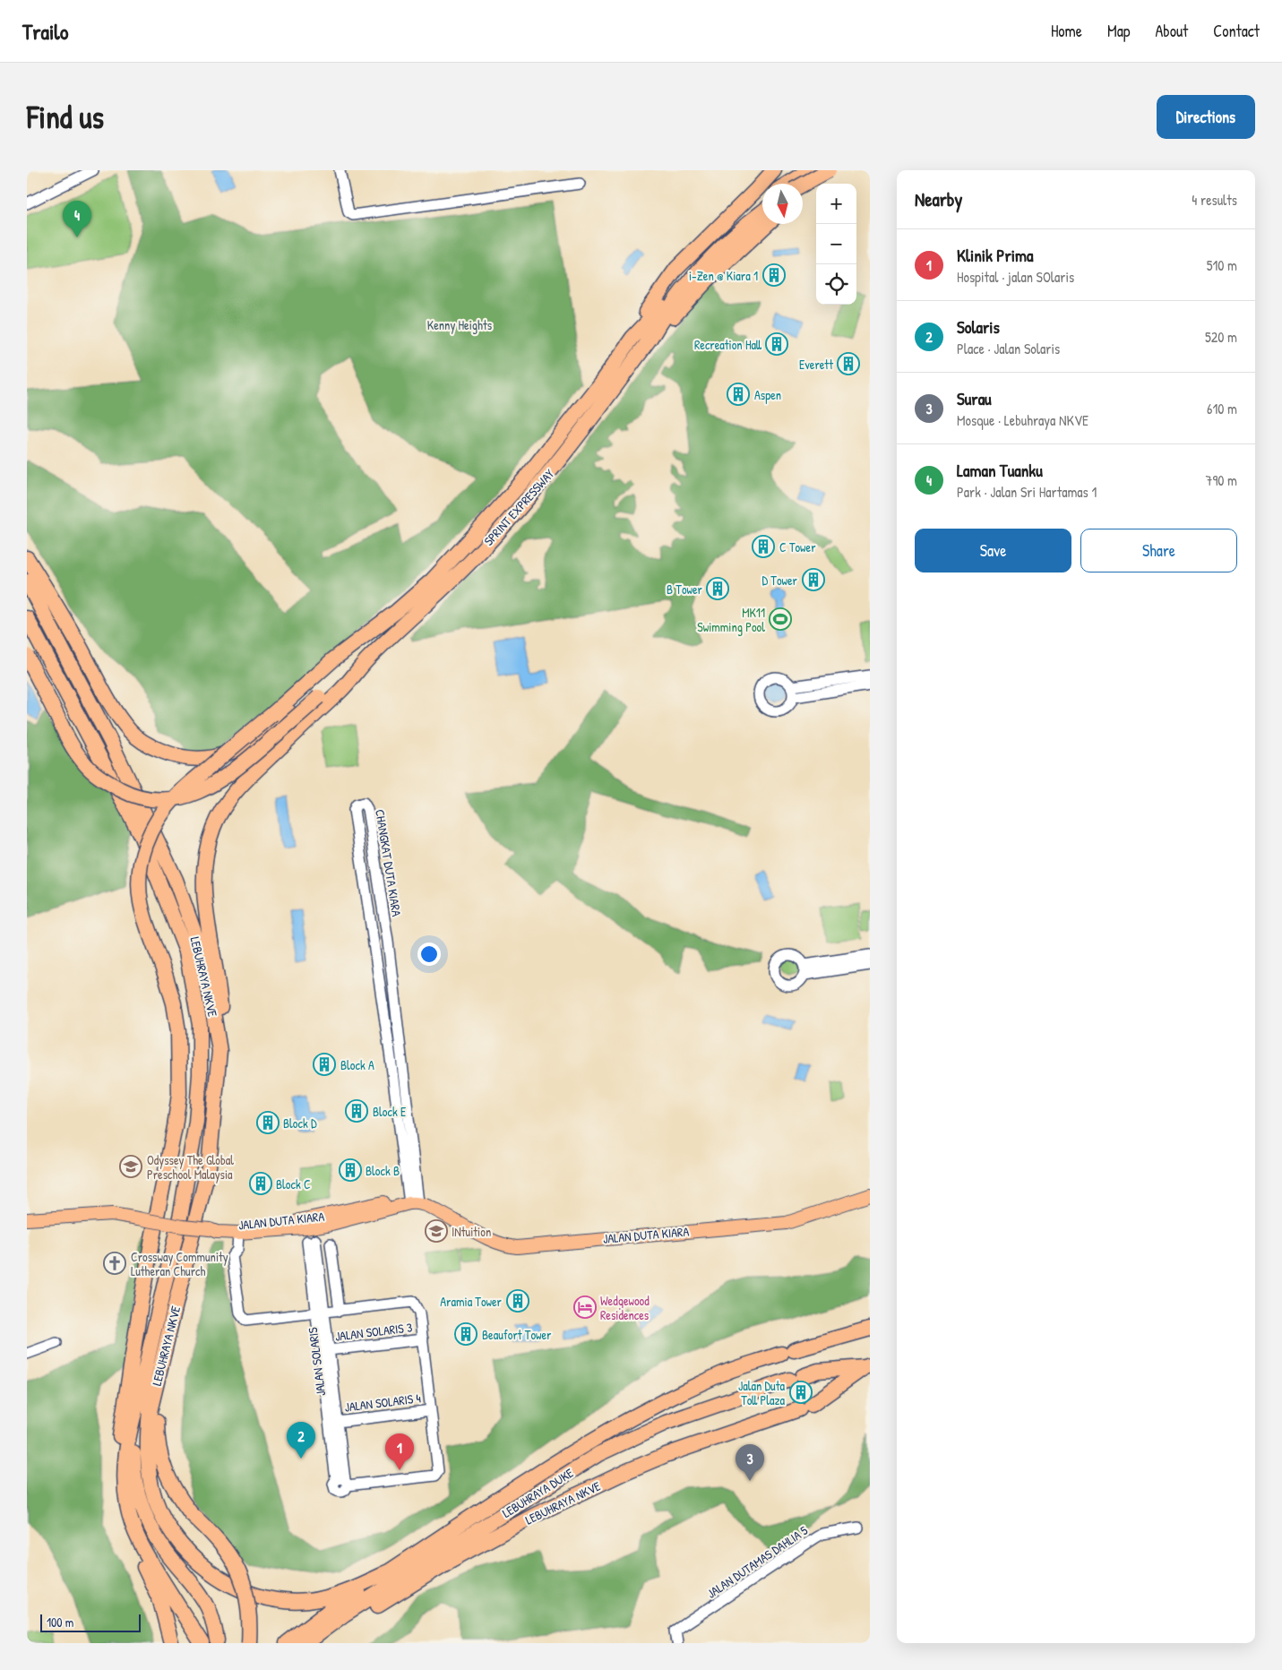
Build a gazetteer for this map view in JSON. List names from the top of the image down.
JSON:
{
  "streets": {
    "highway": ["SPRINT EXPRESSWAY", "LEBUHRAYA NKVE", "LEBUHRAYA DUKE"],
    "main road": ["JALAN DUTA KIARA"],
    "street": [
      "CHANGKAT DUTA KIARA",
      "JALAN SOLARIS 3",
      "JALAN SOLARIS",
      "JALAN SOLARIS 4",
      "JALAN DUTAMAS DAHLIA 5"
    ]
  },
  "crossings": [
    ["CHANGKAT DUTA KIARA", "JALAN DUTA KIARA"],
    ["LEBUHRAYA NKVE", "LEBUHRAYA DUKE"],
    ["JALAN SOLARIS 3", "JALAN SOLARIS"],
    ["JALAN SOLARIS", "JALAN SOLARIS 4"]
  ],
  "parks": ["Kenny Heights"],
  "places": {
    "building": [
      "i-Zen @ Kiara 1",
      "Recreation Hall",
      "Everett",
      "Aspen",
      "C Tower",
      "D Tower",
      "B Tower",
      "Block A",
      "Block E",
      "Block D",
      "Block B",
      "Block C",
      "Aramia Tower",
      "Beaufort Tower",
      "Jalan Duta Toll Plaza"
    ],
    "sports": ["MK11 Swimming Pool"],
    "school or university": ["Odyssey The Global Preschool Malaysia", "INtuition"],
    "church": ["Crossway Community Lutheran Church"],
    "hotel": ["Wedgewood Residences"]
  },
  "scale_bar": "100 m",
  "north": "bottom",
  "page": {
    "header": "Trailo",
    "nav": [
      "Home",
      "Map",
      "About",
      "Contact"
    ],
    "buttons": [
      "Directions",
      ["Save", "Share"]
    ],
    "title": "Find us",
    "heading": ["Nearby", "4 results"],
    "map_buttons": ["+", "−"],
    "pins": [
      "4",
      "2",
      "1",
      "3"
    ],
    "list": [
      {
        "mark": "1",
        "name": "Klinik Prima",
        "note": "Hospital · jalan SOlaris",
        "value": "510 m"
      },
      {
        "mark": "2",
        "name": "Solaris",
        "note": "Place · Jalan Solaris",
        "value": "520 m"
      },
      {
        "mark": "3",
        "name": "Surau",
        "note": "Mosque · Lebuhraya NKVE",
        "value": "610 m"
      },
      {
        "mark": "4",
        "name": "Laman Tuanku",
        "note": "Park · Jalan Sri Hartamas 1",
        "value": "790 m"
      }
    ],
    "scale": "100 m"
  }
}
